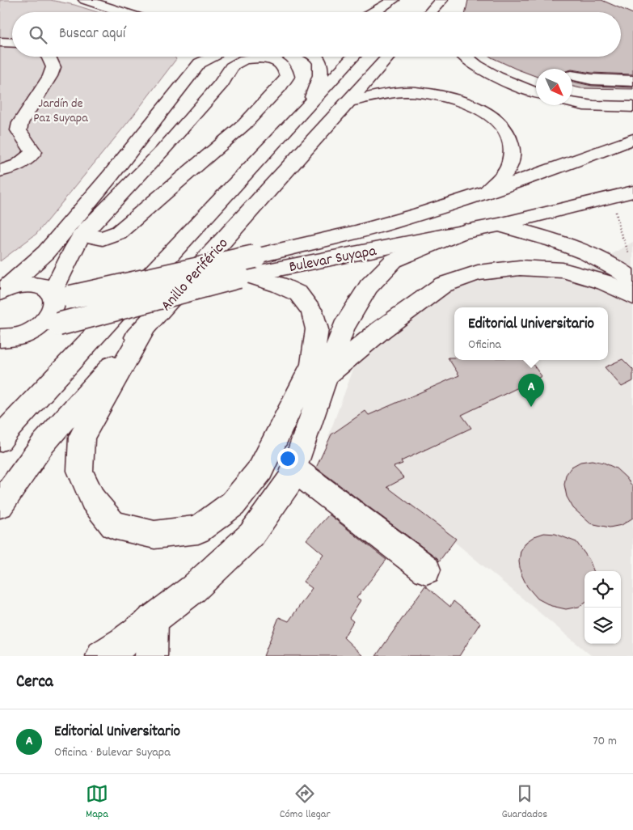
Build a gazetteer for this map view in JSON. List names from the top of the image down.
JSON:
{
  "streets": {
    "main road": ["Bulevar Suyapa", "Anillo Periférico"]
  },
  "parks": ["Jardín de Paz Suyapa"],
  "north": "bottom right",
  "page": {
    "search": "Buscar aquí",
    "popup": ["Editorial Universitario", "Oficina"],
    "pins": "A",
    "heading": "Cerca",
    "list": [
      {
        "mark": "A",
        "name": "Editorial Universitario",
        "note": "Oficina · Bulevar Suyapa",
        "value": "70 m"
      }
    ],
    "nav": ["Mapa", "Cómo llegar", "Guardados"]
  }
}
